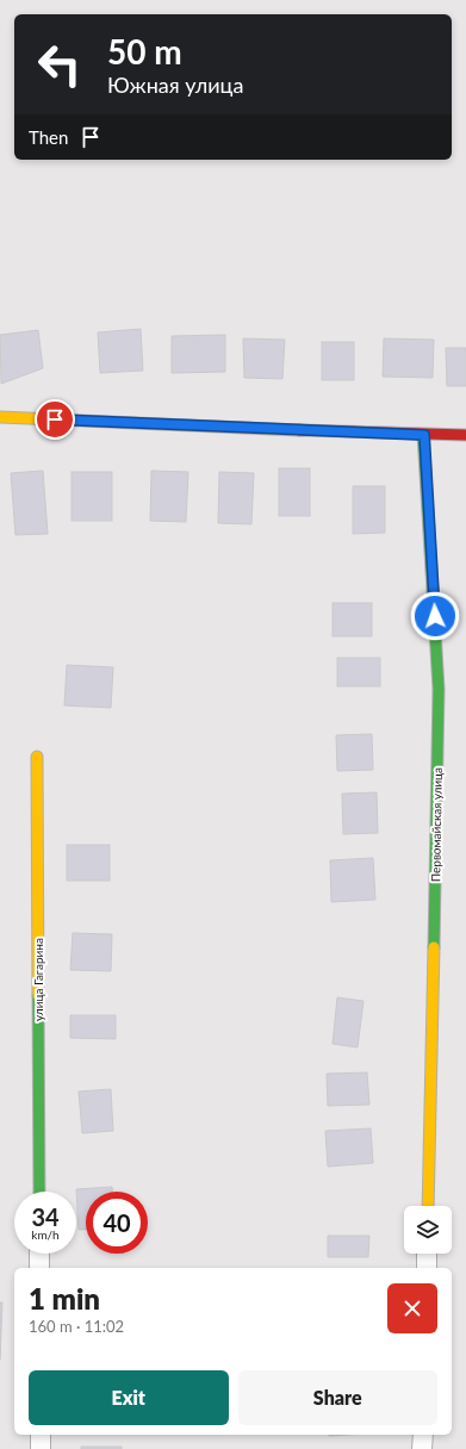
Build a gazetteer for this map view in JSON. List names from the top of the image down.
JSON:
{
  "streets": {
    "street": ["Первомайская улица", "улица Гагарина"]
  },
  "page": {
    "turn": ["50 m", "Южная улица"],
    "then": "Then",
    "speed": "34 km/h",
    "limit": "40",
    "heading": ["1 min", "160 m · 11:02"],
    "buttons": ["Exit", "Share"]
  }
}
